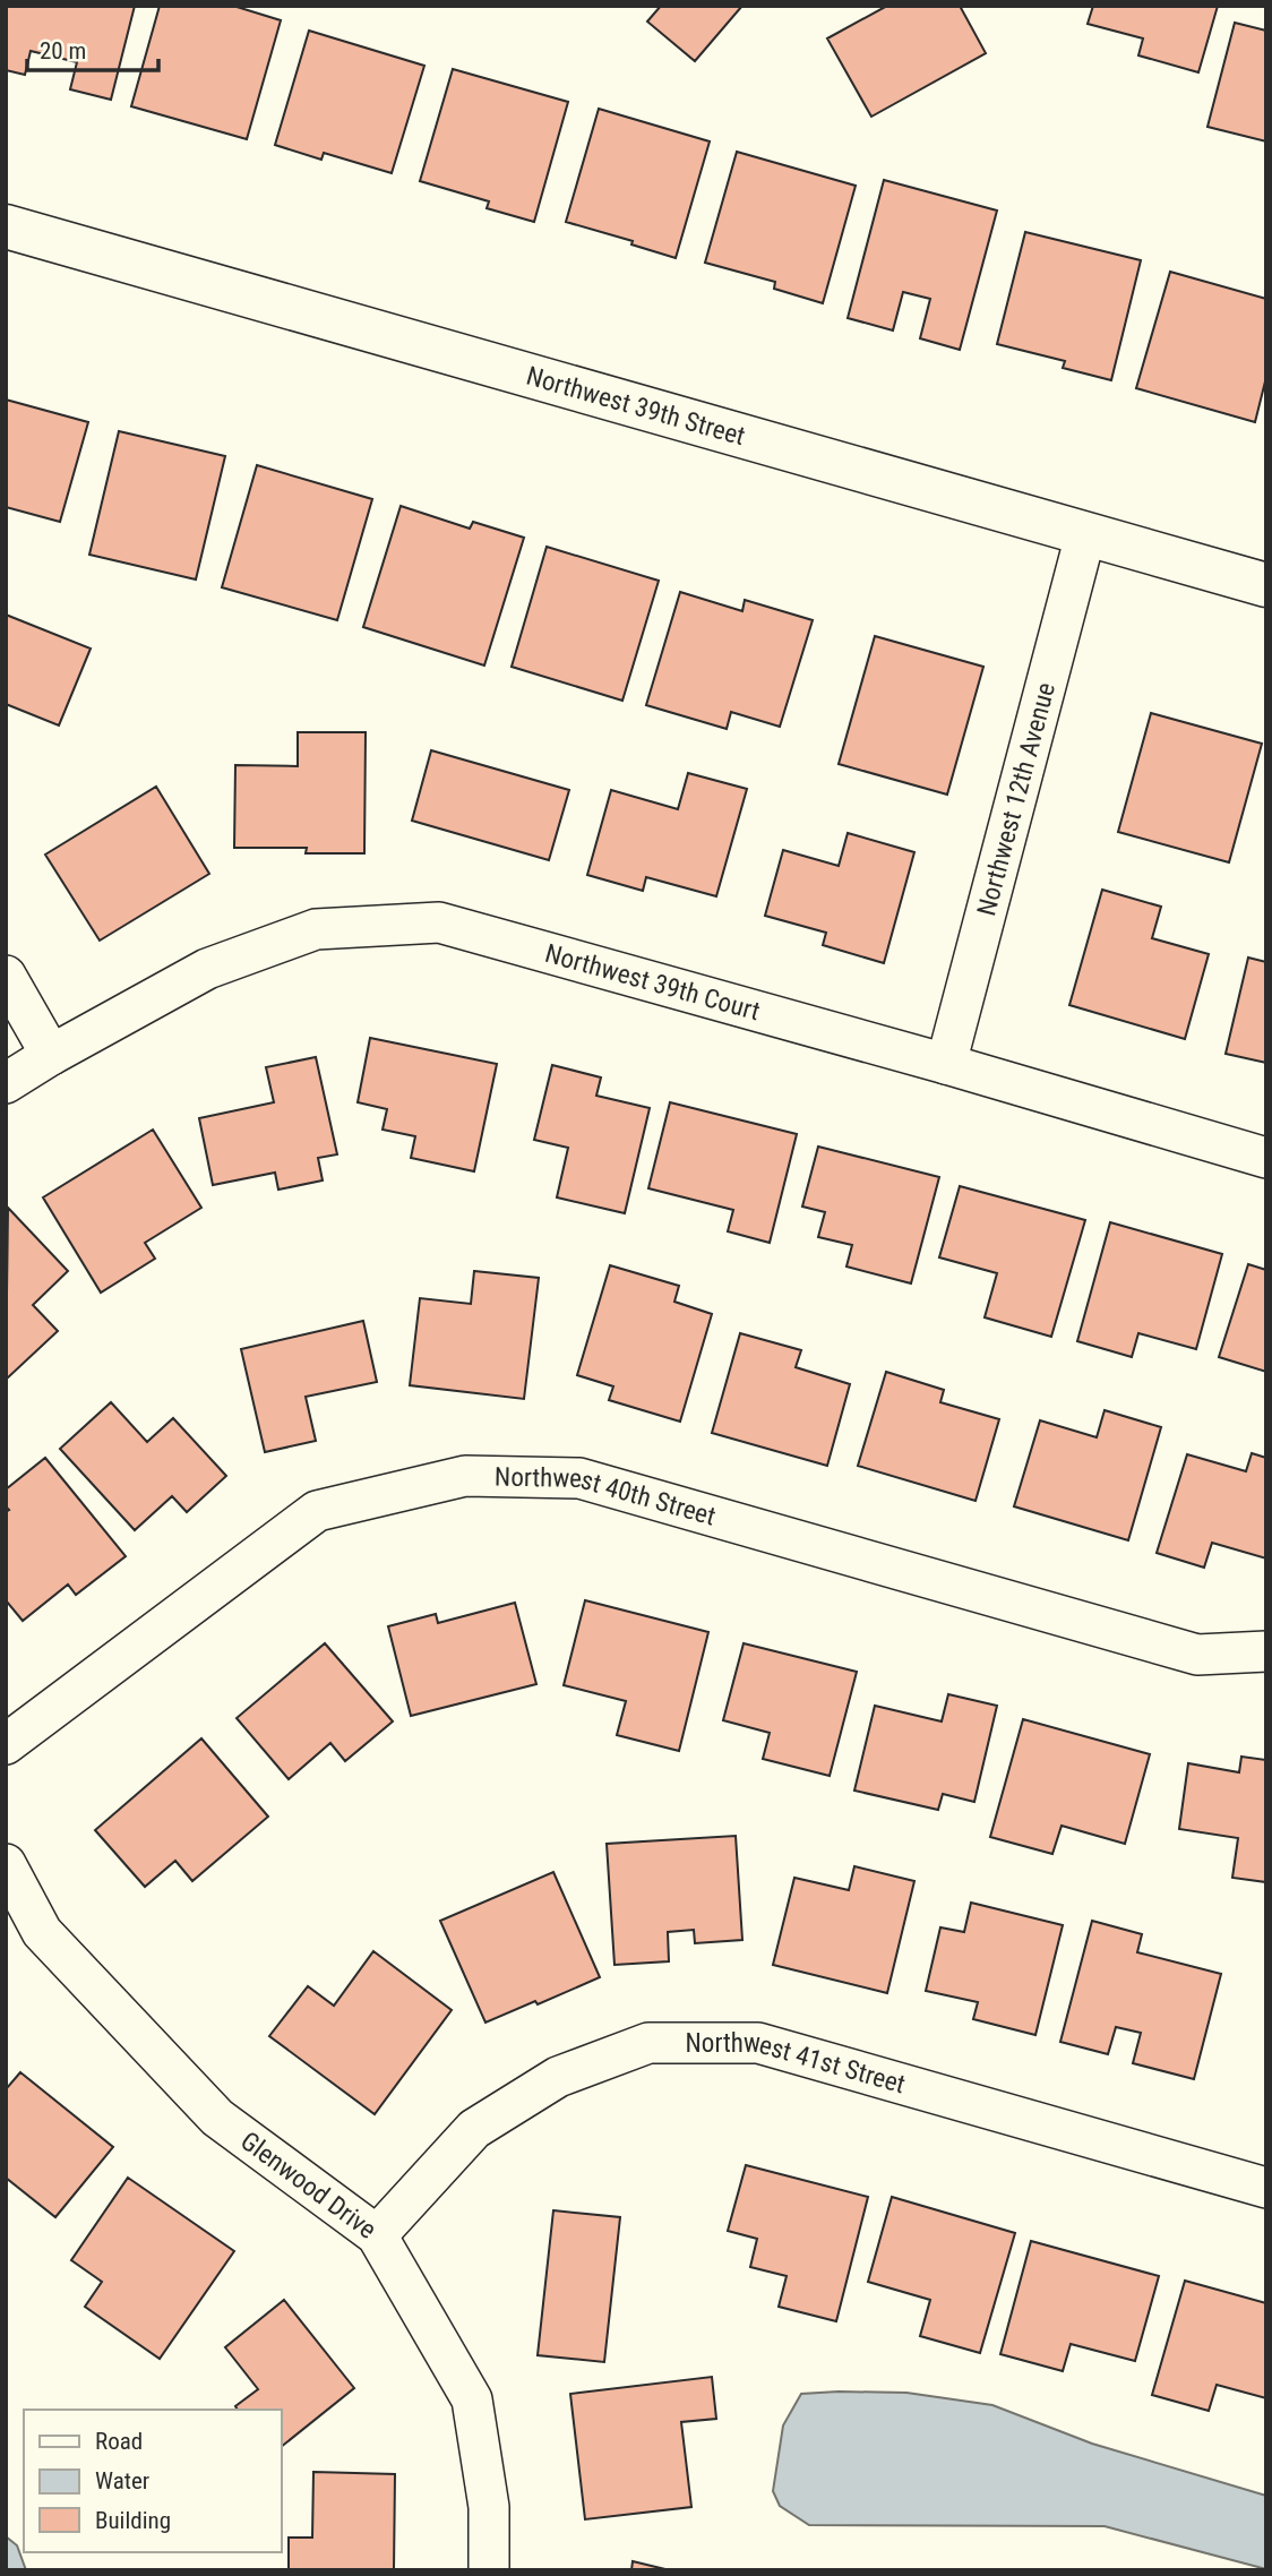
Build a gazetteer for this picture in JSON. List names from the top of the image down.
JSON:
{
  "streets": {
    "street": [
      "Northwest 39th Street",
      "Northwest 12th Avenue",
      "Northwest 39th Court",
      "Northwest 40th Street",
      "Northwest 41st Street",
      "Glenwood Drive"
    ]
  },
  "crossings": [
    ["Northwest 39th Street", "Northwest 12th Avenue"],
    ["Northwest 12th Avenue", "Northwest 39th Court"],
    ["Northwest 41st Street", "Glenwood Drive"]
  ],
  "legend": ["Road", "Water", "Building"],
  "scale_bar": "20 m"
}
